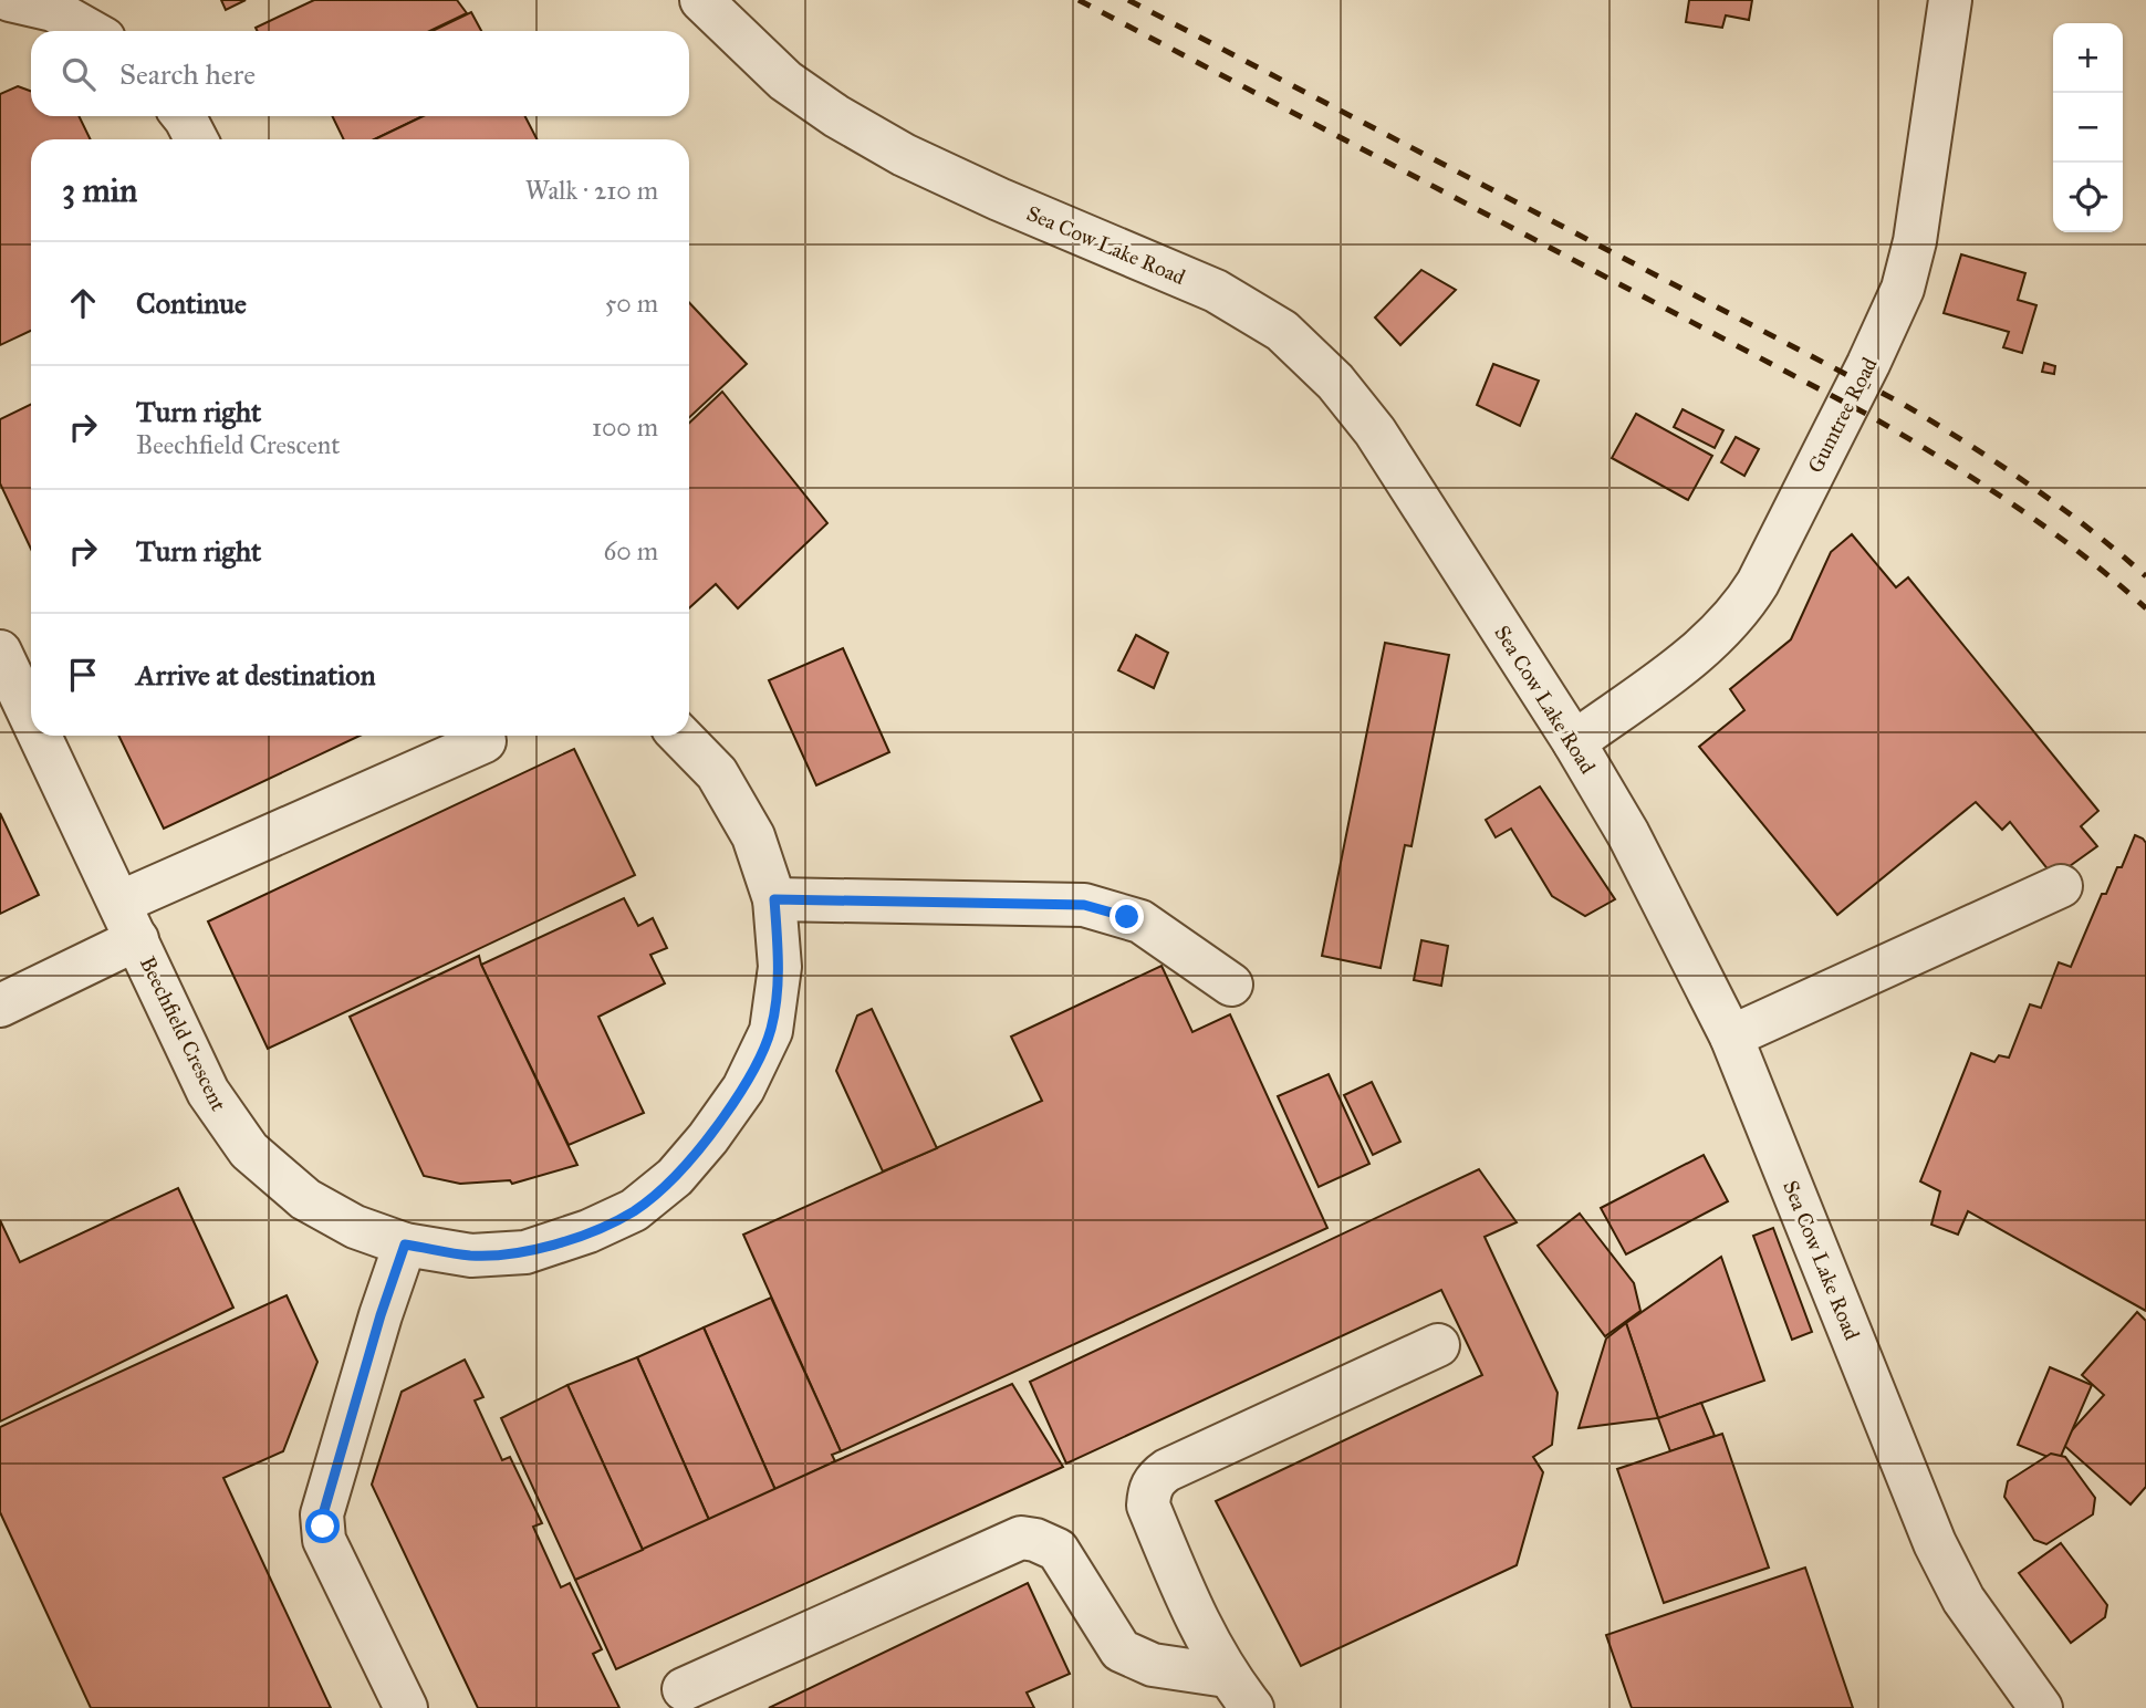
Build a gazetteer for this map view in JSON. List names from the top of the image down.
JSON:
{
  "streets": {
    "street": ["Sea Cow Lake Road", "Gumtree Road", "Beechfield Crescent"]
  },
  "crossings": [
    ["Sea Cow Lake Road", "Gumtree Road"]
  ],
  "page": {
    "map_buttons": ["+", "−"],
    "search": "Search here",
    "heading": ["3 min", "Walk · 210 m"],
    "list": [
      ["Continue", "50 m"],
      ["Turn right", "Beechfield Crescent", "100 m"],
      ["Turn right", "60 m"],
      "Arrive at destination"
    ]
  }
}
